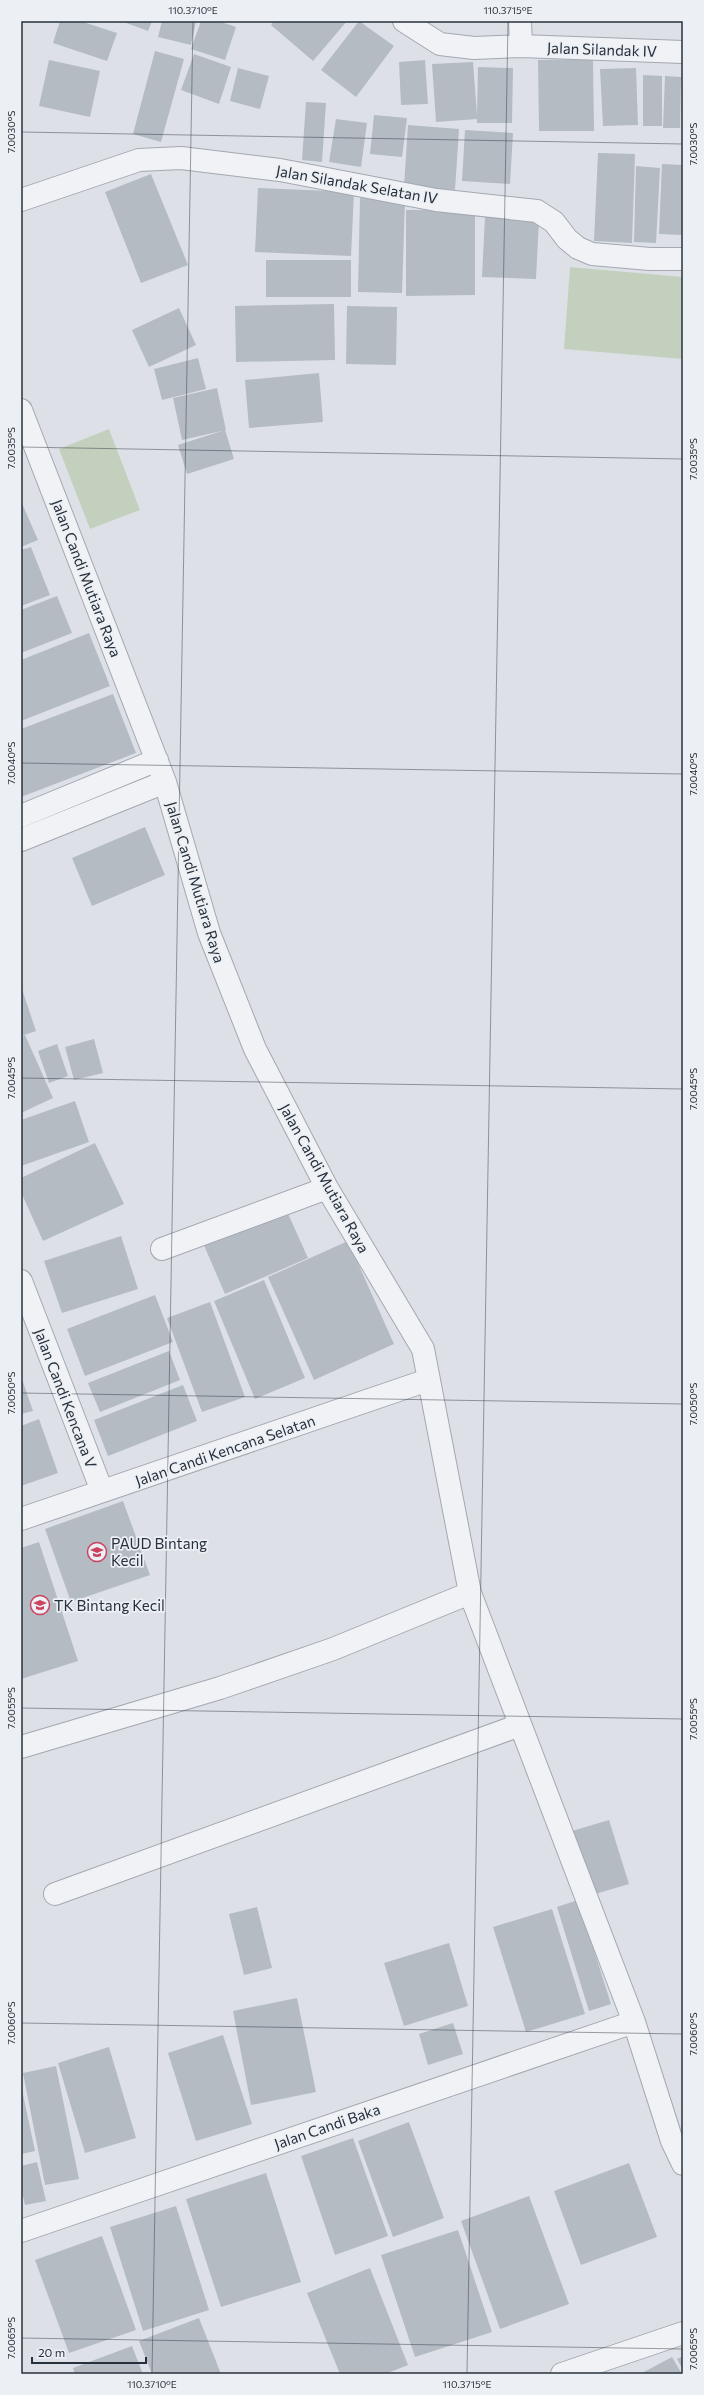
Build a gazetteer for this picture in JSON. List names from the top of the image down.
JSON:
{
  "streets": {
    "street": [
      "Jalan Silandak IV",
      "Jalan Silandak Selatan IV",
      "Jalan Candi Mutiara Raya",
      "Jalan Candi Kencana V",
      "Jalan Candi Kencana Selatan",
      "Jalan Candi Baka"
    ]
  },
  "crossings": [
    ["Jalan Candi Mutiara Raya", "Jalan Candi Kencana Selatan"],
    ["Jalan Candi Mutiara Raya", "Jalan Candi Baka"],
    ["Jalan Candi Kencana V", "Jalan Candi Kencana Selatan"]
  ],
  "places": {
    "school or university": ["PAUD Bintang Kecil", "TK Bintang Kecil"]
  },
  "scale_bar": "20 m",
  "coordinates": [
    "110.3710°E",
    "110.3715°E",
    "7.0030°S",
    "7.0035°S",
    "7.0040°S",
    "7.0045°S",
    "7.0050°S",
    "7.0055°S",
    "7.0060°S",
    "7.0065°S"
  ]
}
